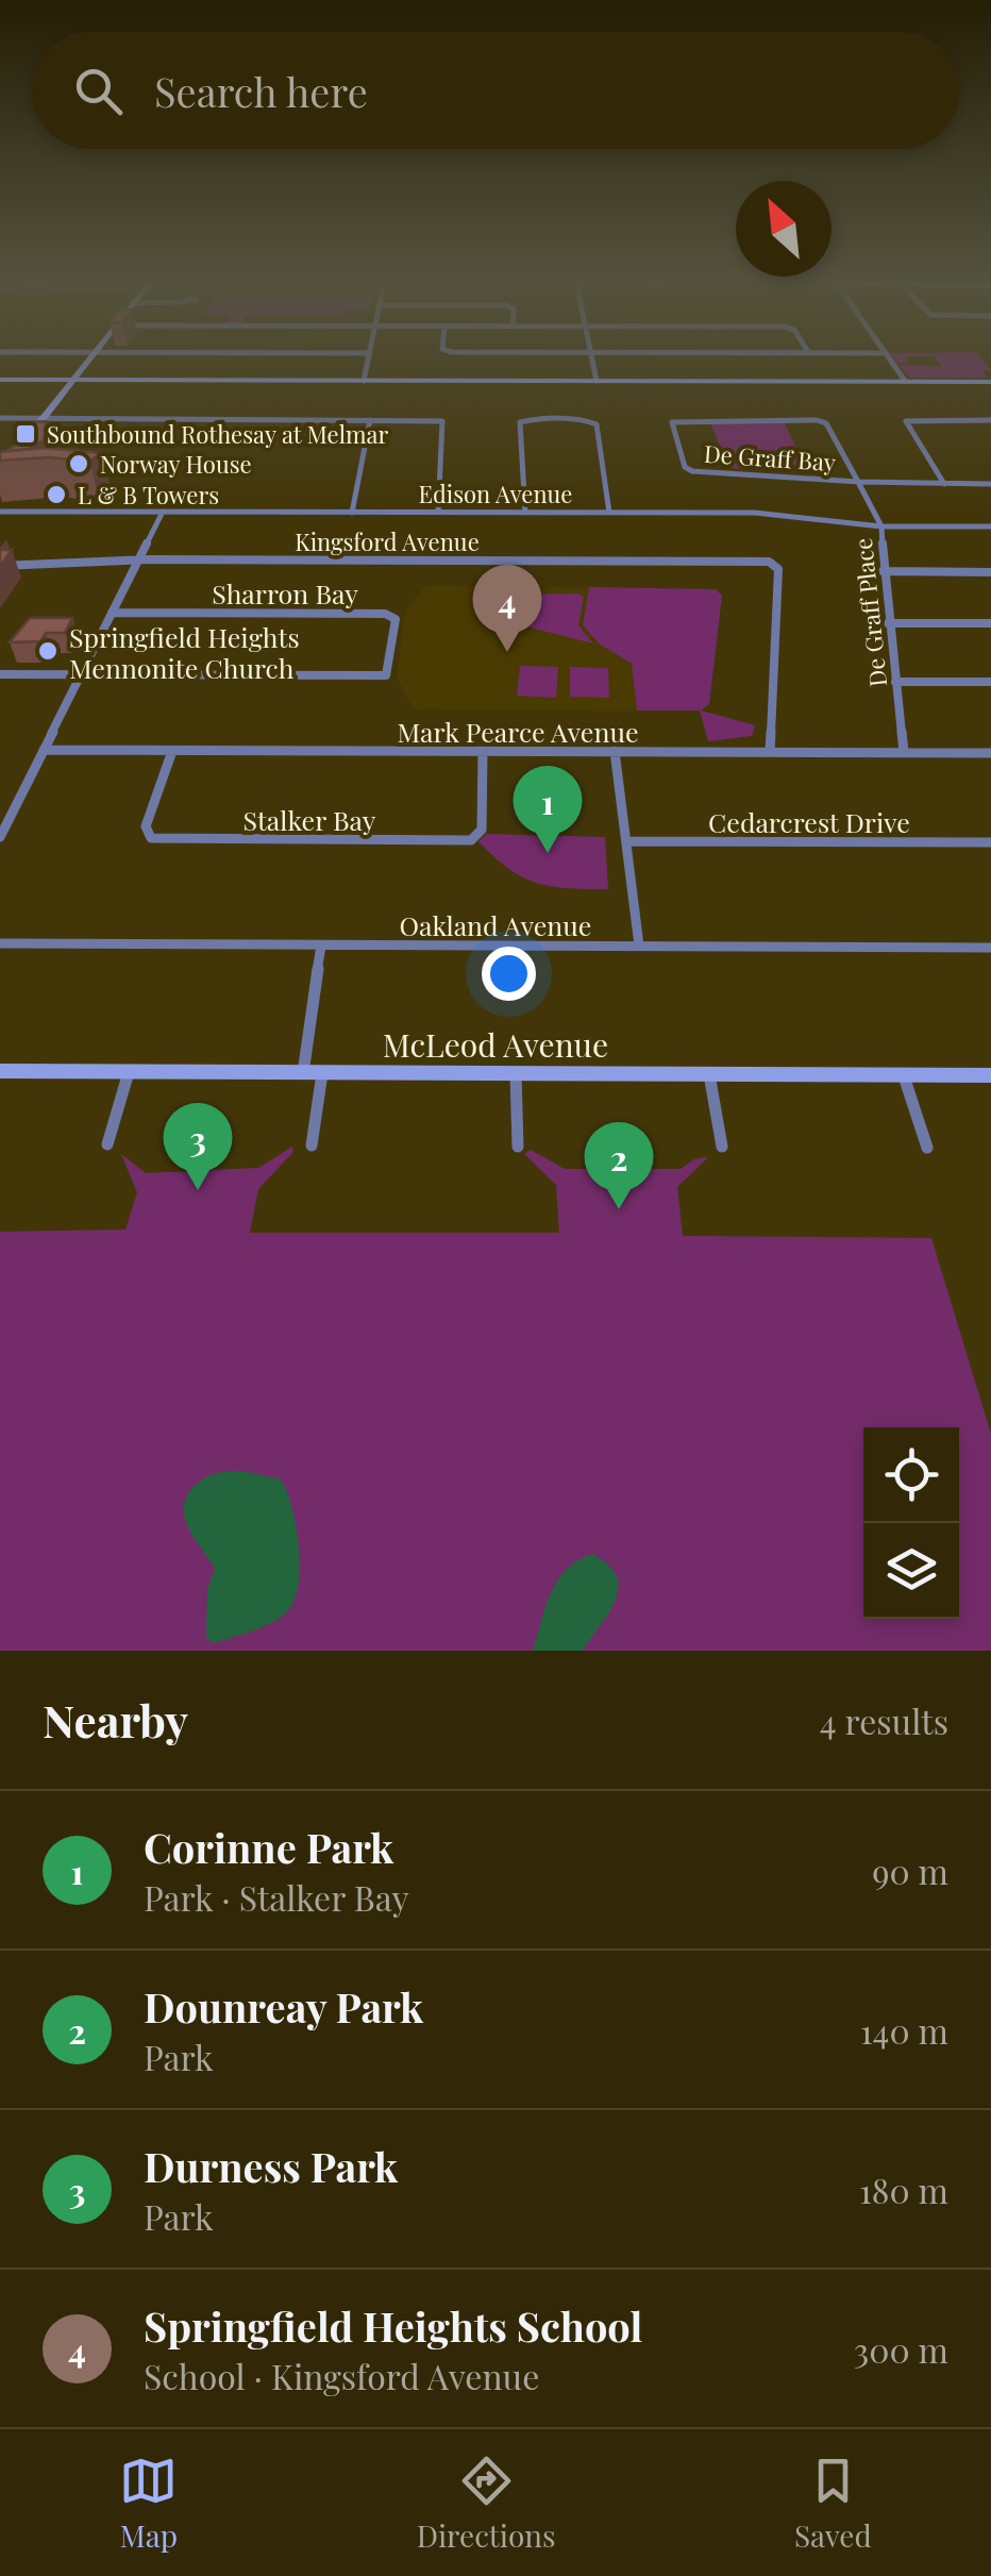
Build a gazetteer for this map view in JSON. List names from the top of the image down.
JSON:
{
  "streets": {
    "street": [
      "De Graff Bay",
      "Edison Avenue",
      "Kingsford Avenue",
      "Sharron Bay",
      "De Graff Place",
      "Mark Pearce Avenue",
      "Stalker Bay",
      "Cedarcrest Drive",
      "Oakland Avenue",
      "McLeod Avenue"
    ]
  },
  "crossings": [
    ["De Graff Bay", "De Graff Place"],
    ["Edison Avenue", "De Graff Place"],
    ["Kingsford Avenue", "Mark Pearce Avenue"],
    ["De Graff Place", "Mark Pearce Avenue"],
    ["Mark Pearce Avenue", "Stalker Bay"]
  ],
  "places": {
    "transit": ["Southbound Rothesay at Melmar"],
    "other": ["Norway House", "L & B Towers", "Springfield Heights Mennonite Church"]
  },
  "north": "top left",
  "page": {
    "search": "Search here",
    "pins": [
      "4",
      "1",
      "3",
      "2"
    ],
    "heading": ["Nearby", "4 results"],
    "list": [
      {
        "mark": "1",
        "name": "Corinne Park",
        "note": "Park · Stalker Bay",
        "value": "90 m"
      },
      {
        "mark": "2",
        "name": "Dounreay Park",
        "note": "Park",
        "value": "140 m"
      },
      {
        "mark": "3",
        "name": "Durness Park",
        "note": "Park",
        "value": "180 m"
      },
      {
        "mark": "4",
        "name": "Springfield Heights School",
        "note": "School · Kingsford Avenue",
        "value": "300 m"
      }
    ],
    "nav": ["Map", "Directions", "Saved"]
  }
}
